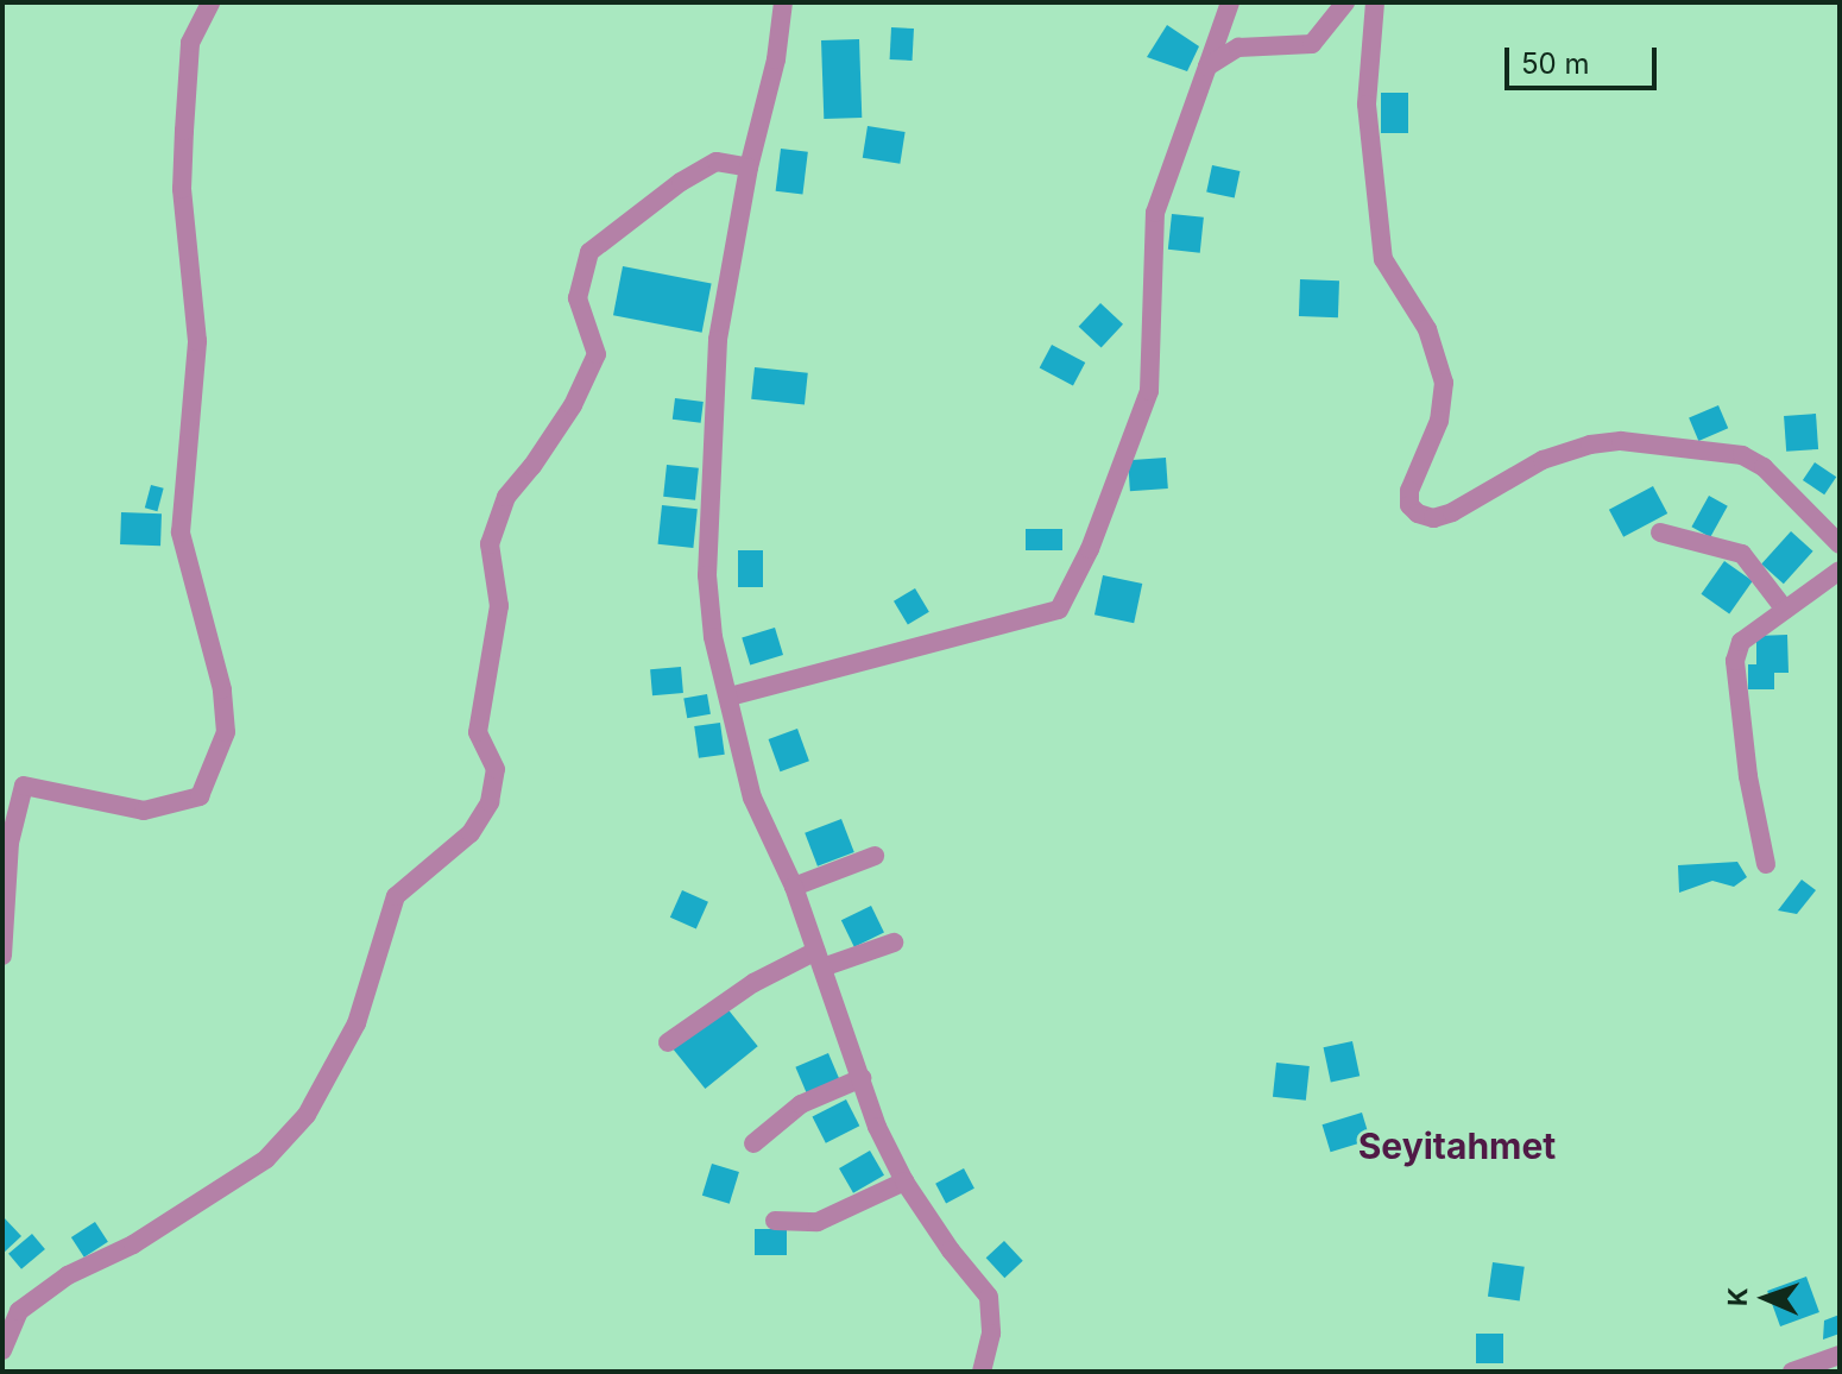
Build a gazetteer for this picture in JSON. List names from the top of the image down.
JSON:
{
  "districts": ["Seyitahmet"],
  "scale_bar": "50 m",
  "north": "left"
}
